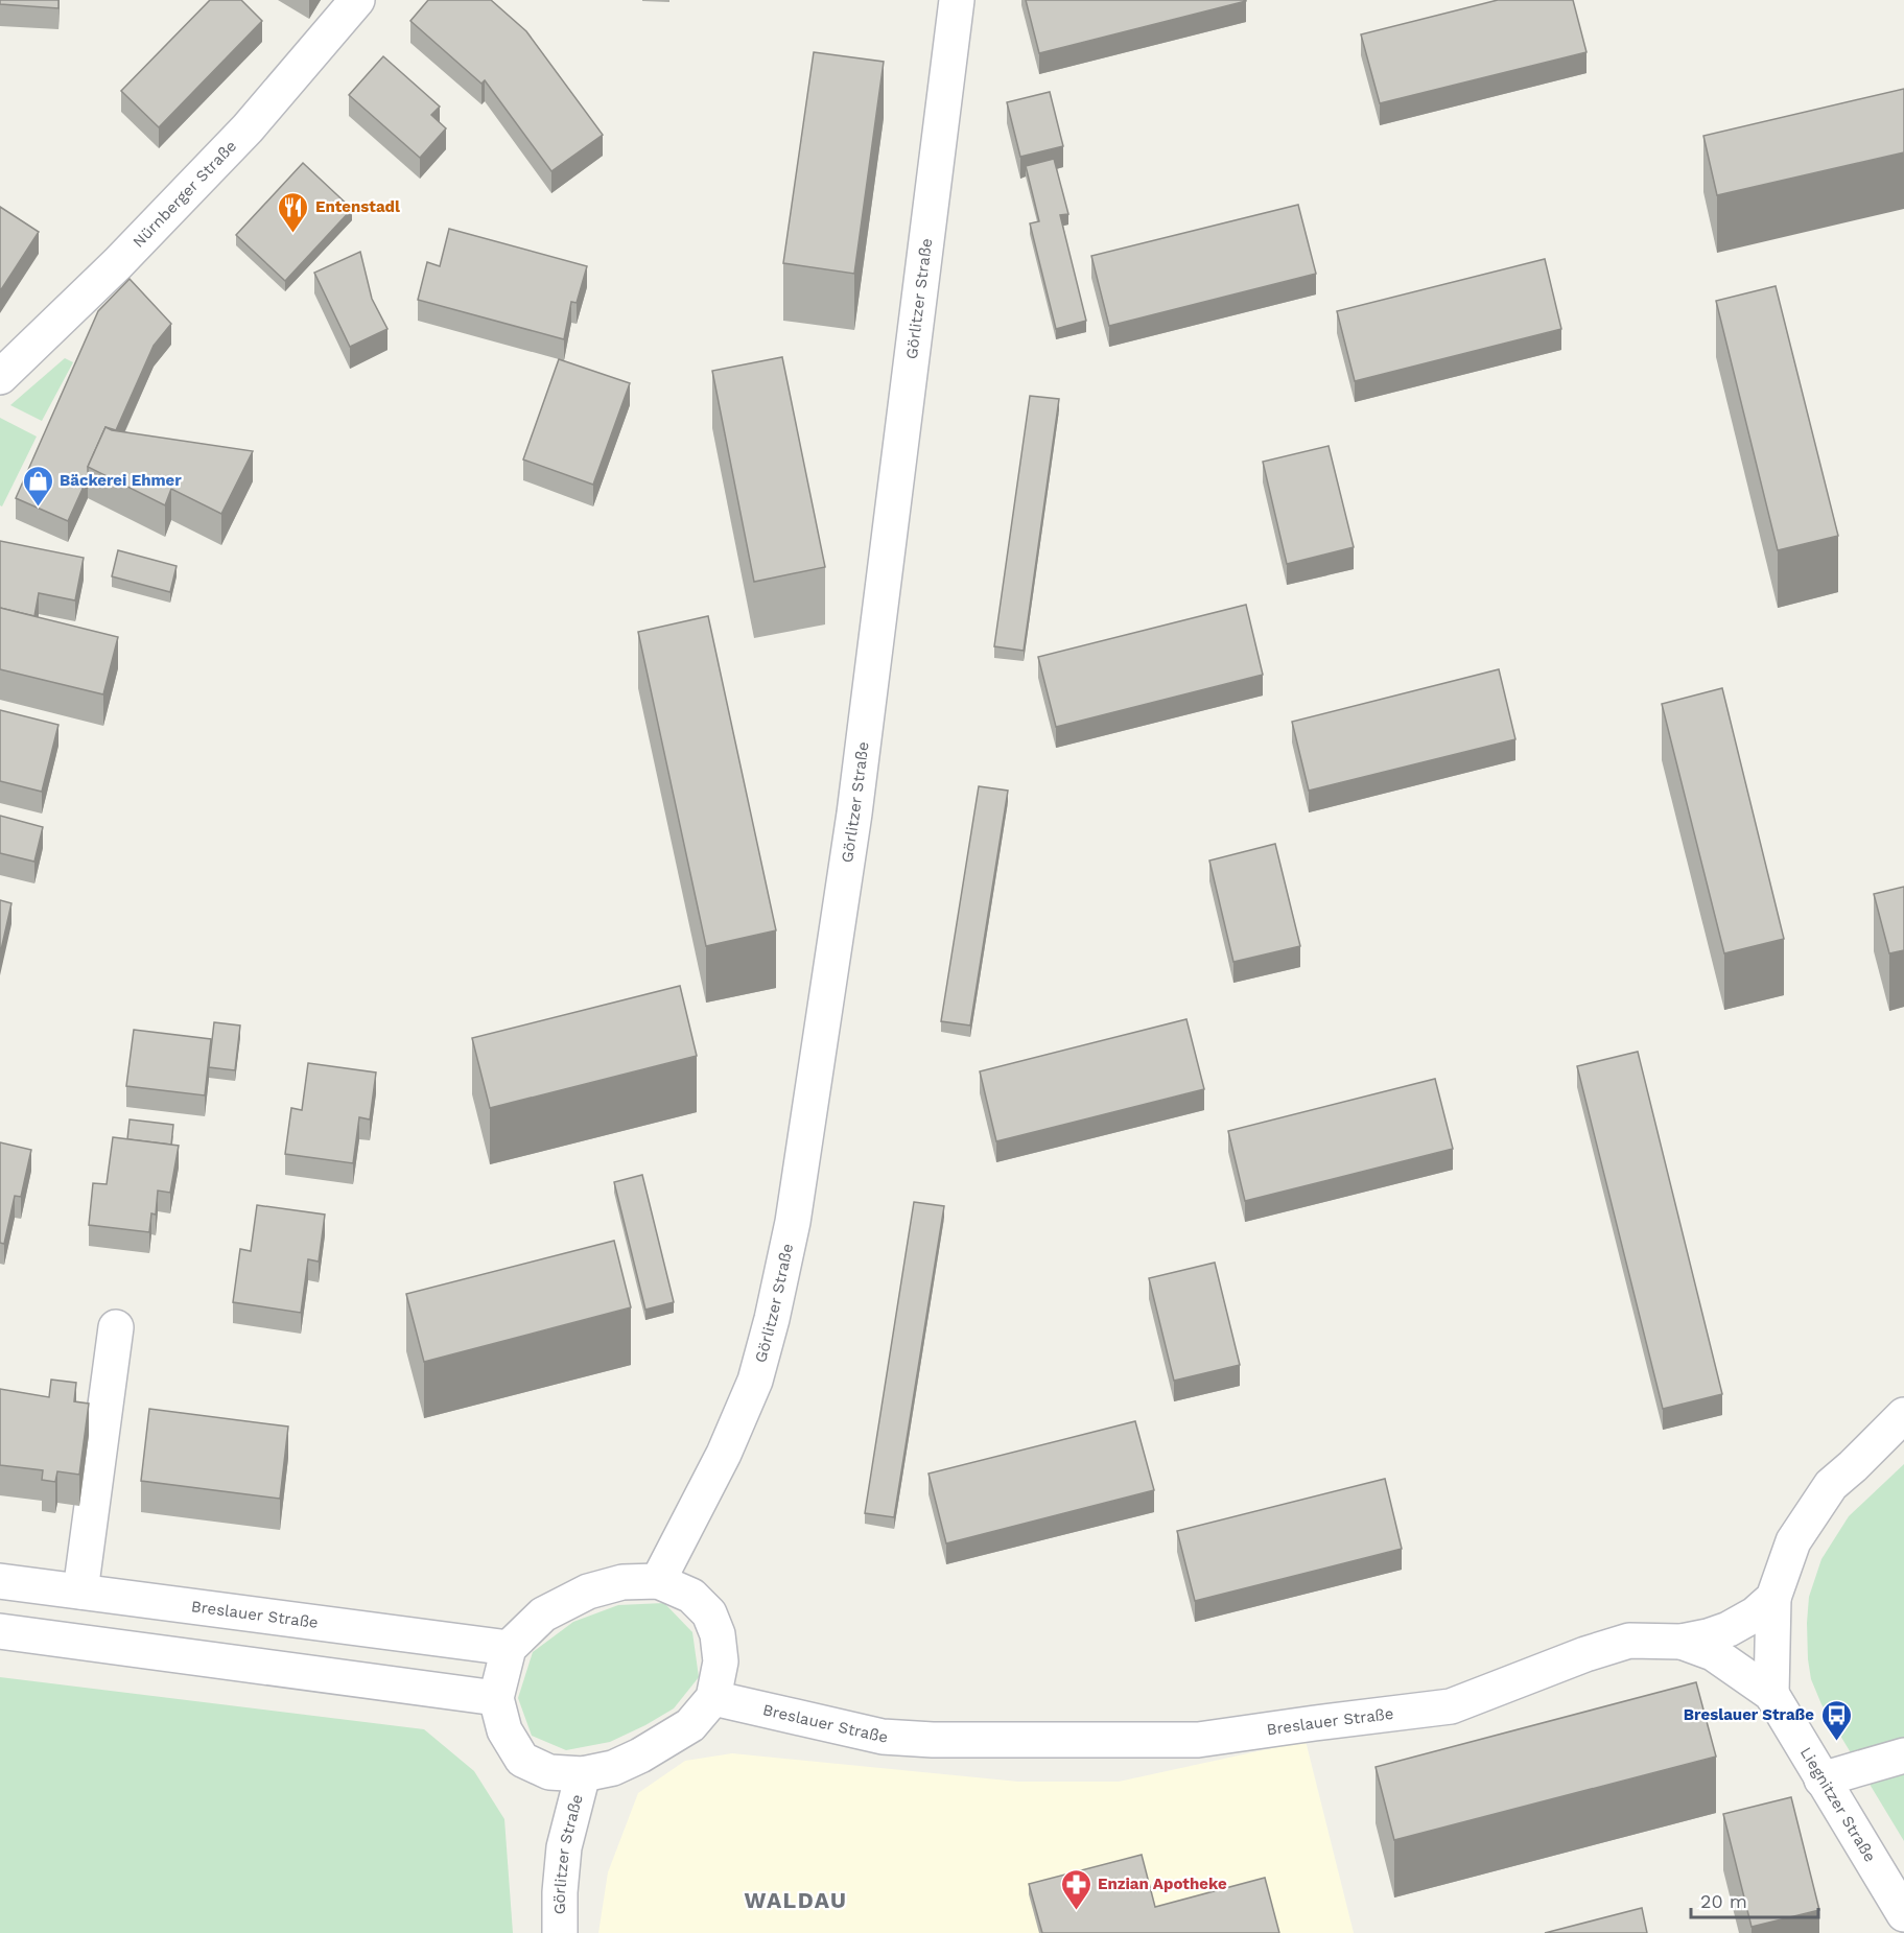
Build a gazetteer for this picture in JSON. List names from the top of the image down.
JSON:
{
  "streets": {
    "street": [
      "Nürnberger Straße",
      "Görlitzer Straße",
      "Breslauer Straße",
      "Liegnitzer Straße"
    ]
  },
  "crossings": [
    ["Görlitzer Straße", "Breslauer Straße"],
    ["Breslauer Straße", "Liegnitzer Straße"]
  ],
  "districts": ["WALDAU"],
  "places": {
    "restaurant": ["Entenstadl"],
    "shop": ["Bäckerei Ehmer"],
    "bus stop": ["Breslauer Straße"],
    "pharmacy": ["Enzian Apotheke"]
  },
  "scale_bar": "20 m"
}
